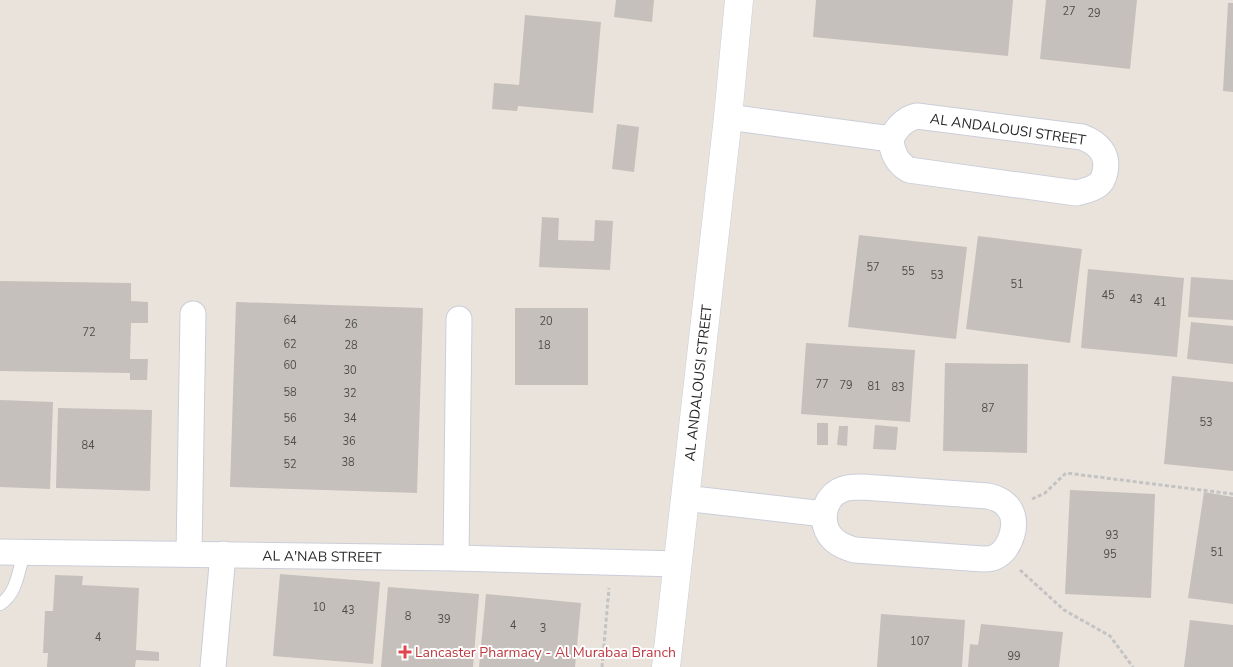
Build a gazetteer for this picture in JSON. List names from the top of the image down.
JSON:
{
  "streets": {
    "street": ["AL ANDALOUSI STREET", "AL A'NAB STREET"]
  },
  "crossings": [
    ["AL ANDALOUSI STREET", "AL A'NAB STREET"]
  ],
  "places": {
    "health": ["Lancaster Pharmacy - Al Murabaa Branch"]
  },
  "house_numbers": [
    "27",
    "29",
    "57",
    "55",
    "53",
    "51",
    "45",
    "43",
    "41",
    "64",
    "20",
    "26",
    "72",
    "62",
    "28",
    "18",
    "60",
    "30",
    "77",
    "79",
    "81",
    "83",
    "58",
    "32",
    "87",
    "56",
    "34",
    "53",
    "54",
    "36",
    "84",
    "38",
    "52",
    "93",
    "51",
    "95",
    "10",
    "43",
    "8",
    "39",
    "4",
    "3",
    "4",
    "107",
    "99"
  ]
}
